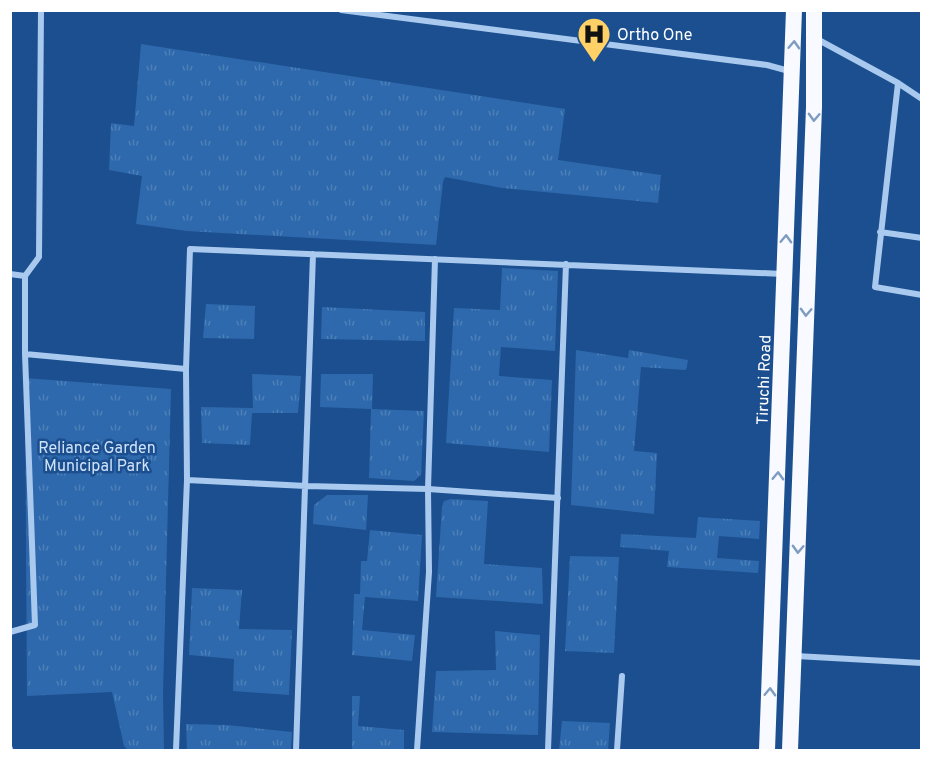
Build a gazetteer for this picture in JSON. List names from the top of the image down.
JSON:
{
  "streets": {
    "highway": ["Tiruchi Road"]
  },
  "parks": ["Reliance Garden Municipal Park"],
  "places": {
    "hospital": ["Ortho One"]
  }
}
